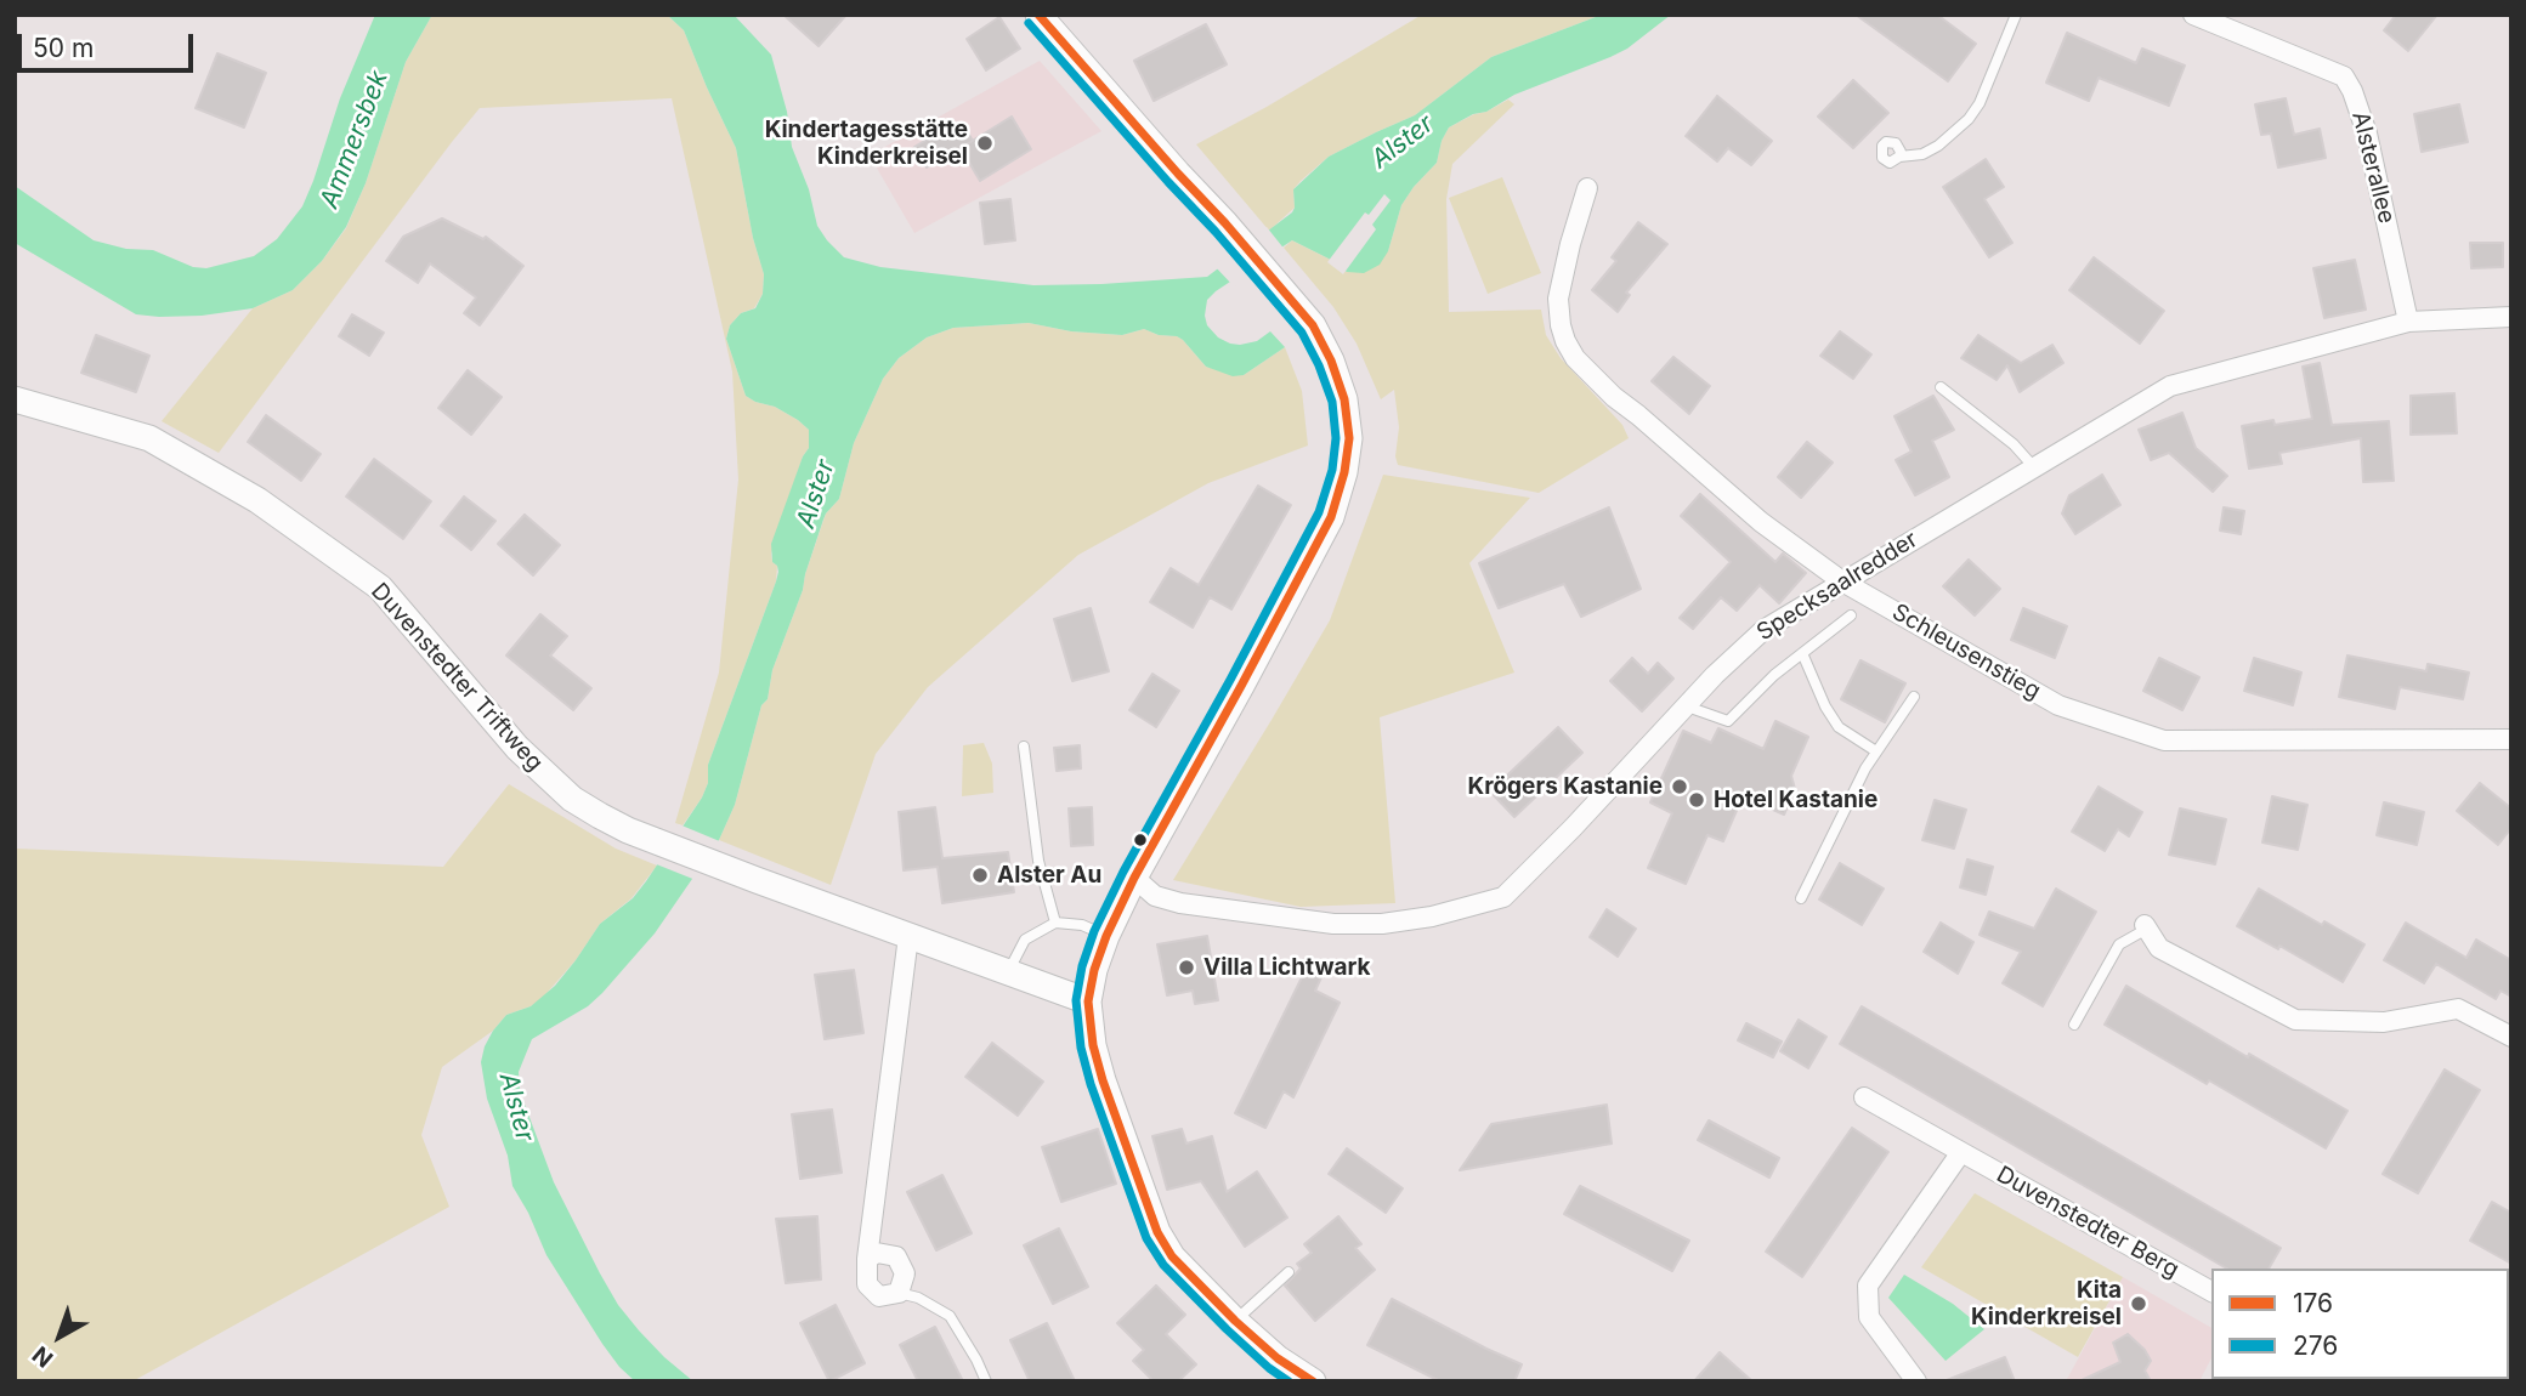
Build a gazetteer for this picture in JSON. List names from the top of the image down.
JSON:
{
  "streets": {
    "street": [
      "Alsterallee",
      "Specksaalredder",
      "Schleusenstieg",
      "Duvenstedter Triftweg",
      "Duvenstedter Berg"
    ]
  },
  "crossings": [
    ["Alsterallee", "Specksaalredder"],
    ["Specksaalredder", "Schleusenstieg"]
  ],
  "water": ["Ammersbek", "Alster"],
  "places": [
    "Kindertagesstätte Kinderkreisel",
    "Krögers Kastanie",
    "Hotel Kastanie",
    "Alster Au",
    "Villa Lichtwark",
    "Kita Kinderkreisel"
  ],
  "lines": ["transit line 176", "transit line 276"],
  "legend": ["176", "276"],
  "scale_bar": "50 m",
  "north": "bottom left"
}
